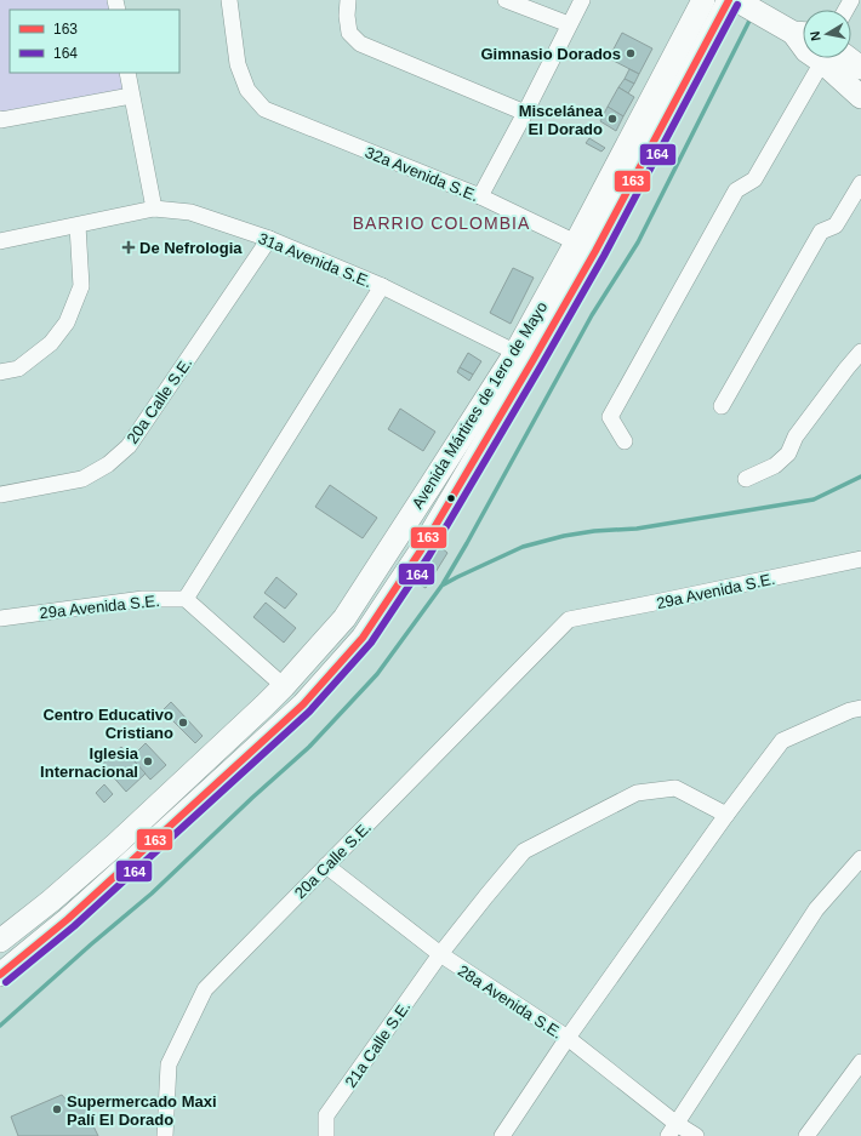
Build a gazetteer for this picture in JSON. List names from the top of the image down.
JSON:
{
  "streets": {
    "main road": ["Avenida Mártires de 1ero de Mayo"],
    "street": [
      "32a Avenida S.E.",
      "31a Avenida S.E.",
      "20a Calle S.E.",
      "29a Avenida S.E.",
      "28a Avenida S.E.",
      "21a Calle S.E."
    ]
  },
  "crossings": [
    ["32a Avenida S.E.", "Avenida Mártires de 1ero de Mayo"],
    ["31a Avenida S.E.", "20a Calle S.E."],
    ["31a Avenida S.E.", "Avenida Mártires de 1ero de Mayo"],
    ["20a Calle S.E.", "29a Avenida S.E."],
    ["20a Calle S.E.", "28a Avenida S.E."],
    ["28a Avenida S.E.", "21a Calle S.E."]
  ],
  "districts": ["BARRIO COLOMBIA"],
  "places": {
    "other": [
      "Gimnasio Dorados",
      "Miscelánea El Dorado",
      "Centro Educativo Cristiano",
      "Iglesia Internacional",
      "Supermercado Maxi Palí El Dorado"
    ],
    "health": ["De Nefrologia"]
  },
  "lines": ["transit line 163", "transit line 164"],
  "legend": ["163", "164"],
  "north": "left"
}
